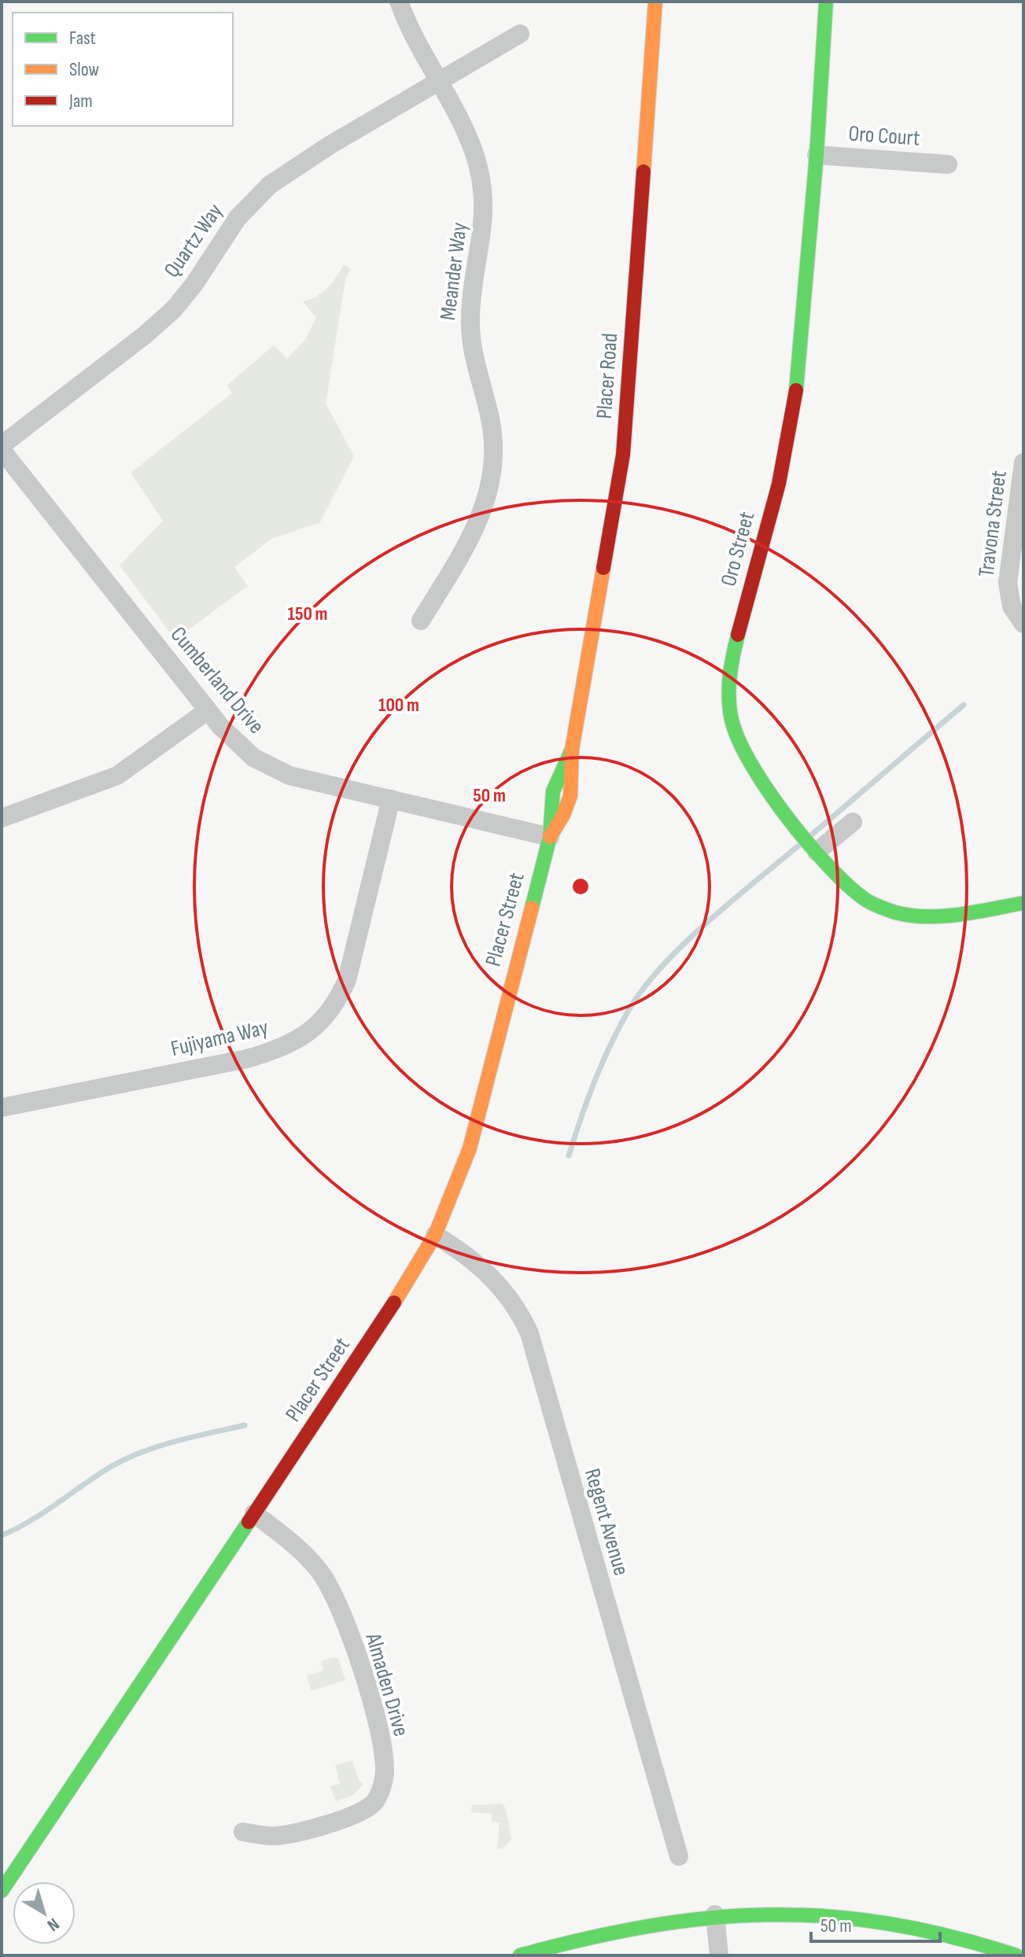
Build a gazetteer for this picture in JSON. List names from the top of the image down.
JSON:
{
  "streets": {
    "main road": ["Placer Road", "Oro Street", "Placer Street"],
    "street": [
      "Oro Court",
      "Quartz Way",
      "Meander Way",
      "Travona Street",
      "Cumberland Drive",
      "Fujiyama Way",
      "Regent Avenue",
      "Almaden Drive"
    ]
  },
  "crossings": [
    ["Oro Court", "Oro Street"],
    ["Quartz Way", "Meander Way"],
    ["Quartz Way", "Cumberland Drive"],
    ["Placer Road", "Cumberland Drive"],
    ["Placer Road", "Placer Street"],
    ["Cumberland Drive", "Placer Street"],
    ["Cumberland Drive", "Fujiyama Way"],
    ["Placer Street", "Regent Avenue"],
    ["Placer Street", "Almaden Drive"]
  ],
  "legend": ["Fast", "Slow", "Jam"],
  "scale_bar": "50 m",
  "north": "bottom right",
  "rings": ["150 m", "100 m", "50 m"]
}
